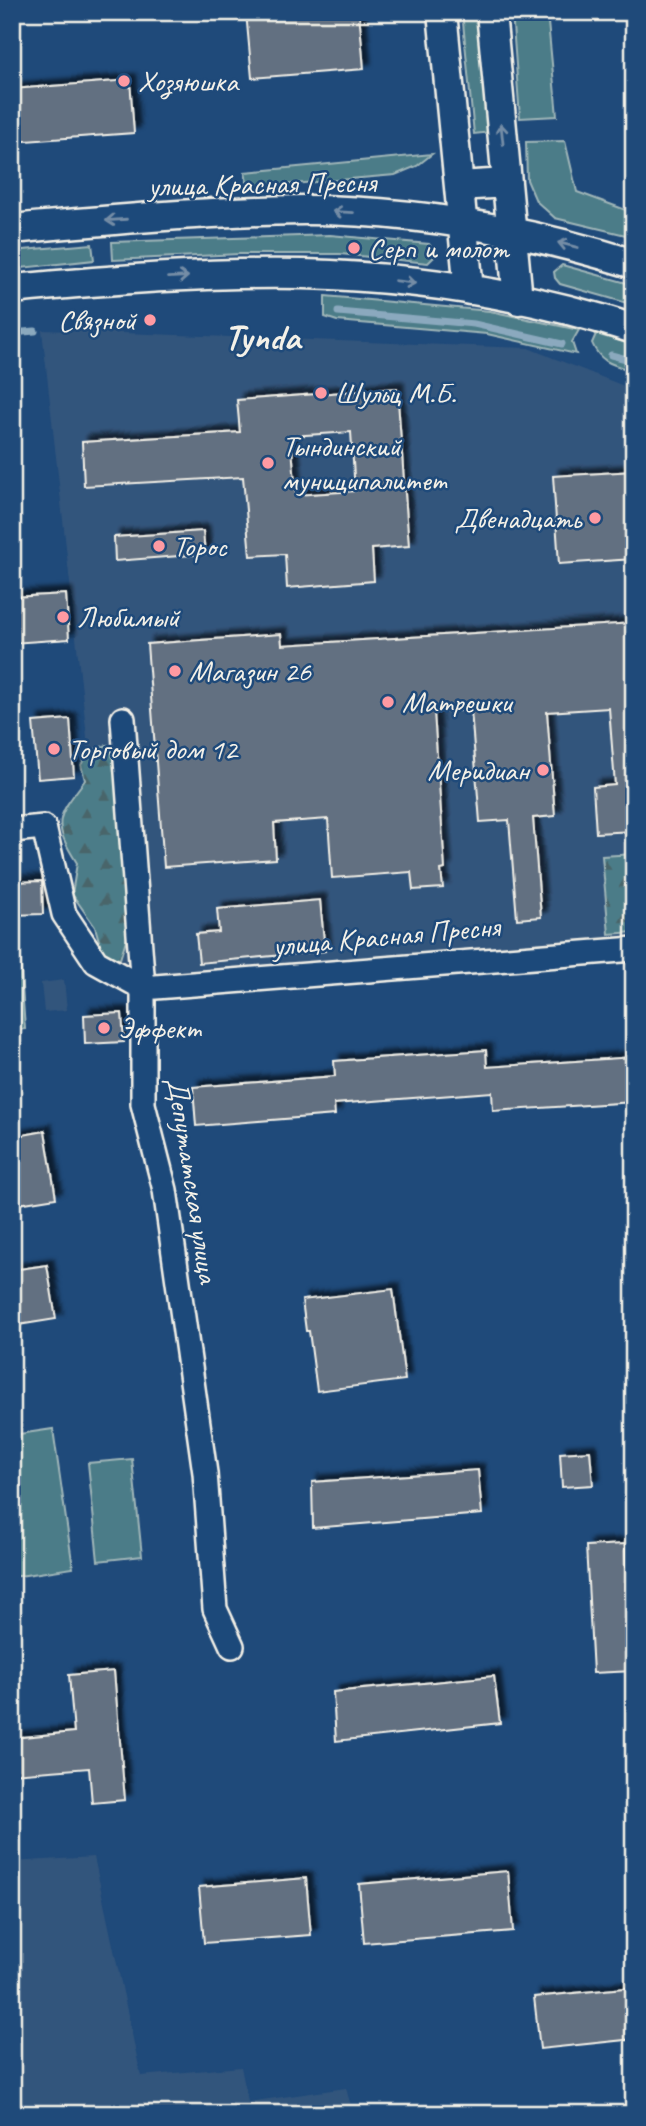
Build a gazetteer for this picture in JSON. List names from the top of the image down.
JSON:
{
  "streets": {
    "street": ["улица Красная Пресня", "Депутатская улица"]
  },
  "crossings": [
    ["улица Красная Пресня", "Депутатская улица"]
  ],
  "districts": ["Tynda"],
  "places": [
    "Хозяюшка",
    "Серп и молот",
    "Связной",
    "Шульц М.Б.",
    "Тындинский муниципалитет",
    "Двенадцать",
    "Торос",
    "Любимый",
    "Магазин 26",
    "Матрешки",
    "Торговый дом 12",
    "Меридиан",
    "Эффект"
  ]
}
